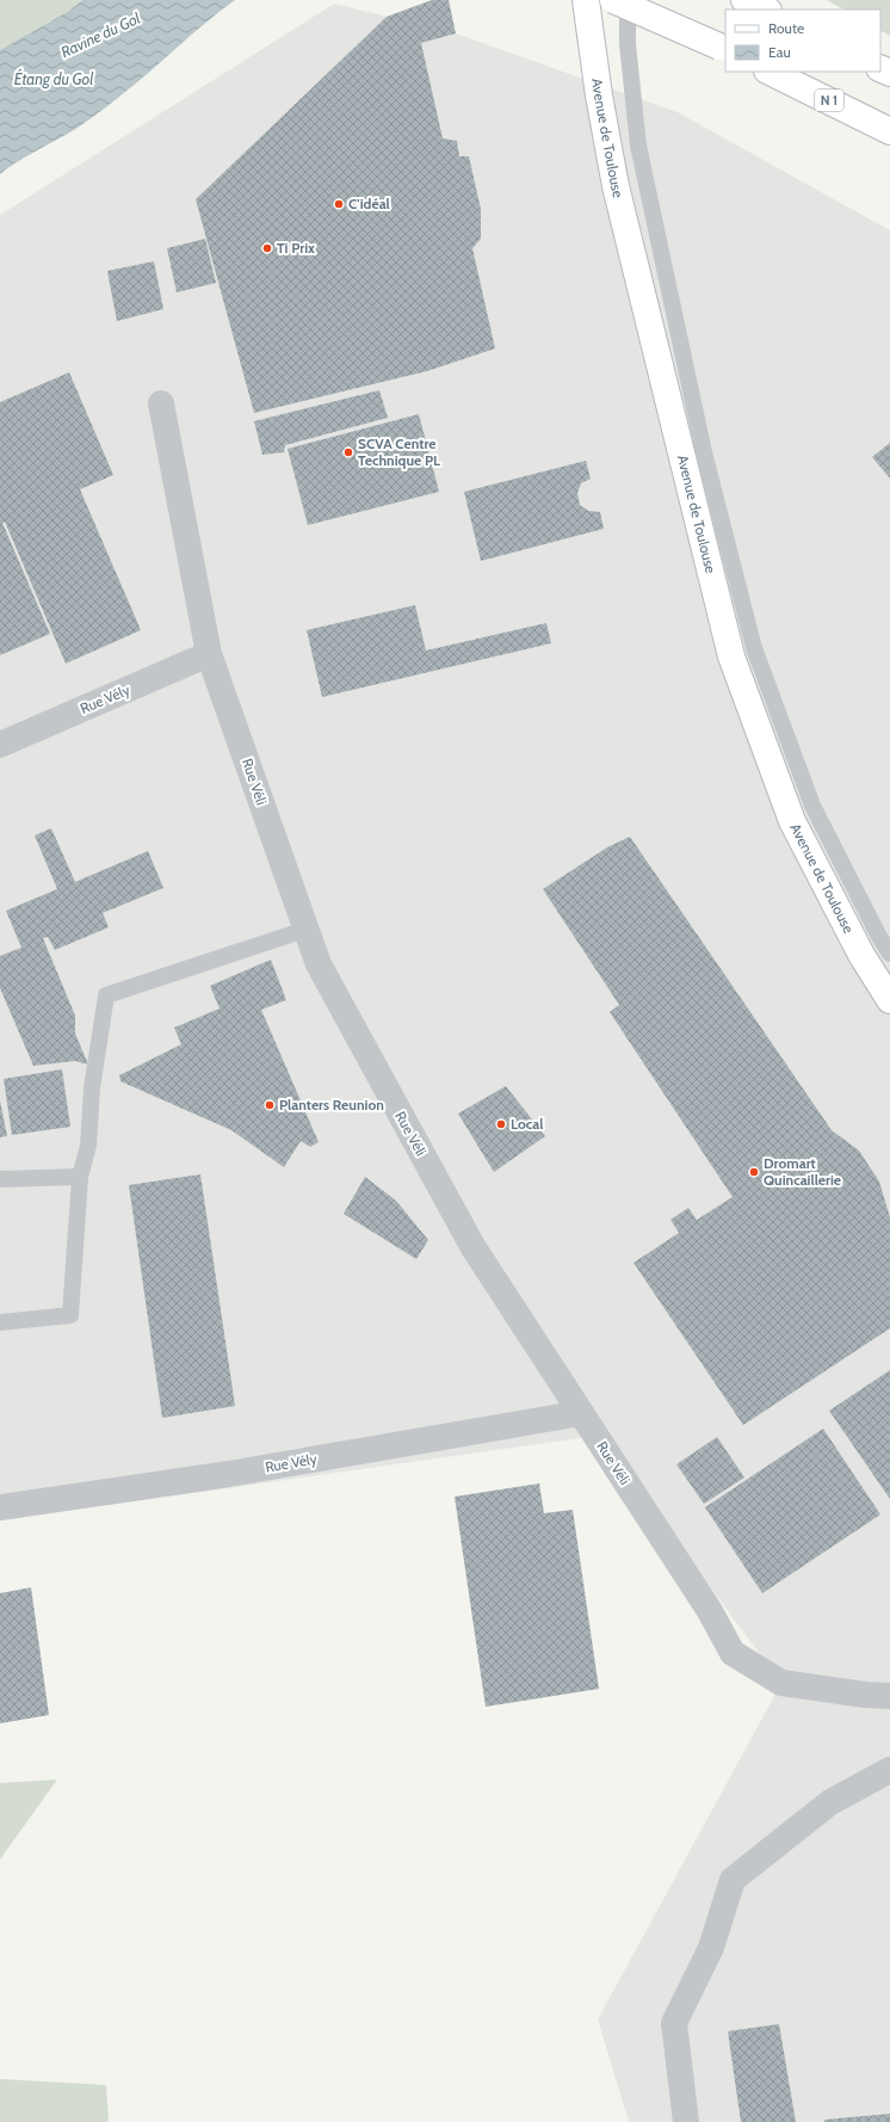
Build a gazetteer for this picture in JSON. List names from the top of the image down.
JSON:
{
  "streets": {
    "main road": ["N 1", "Avenue de Toulouse"],
    "street": ["Rue Vély", "Rue Véli"]
  },
  "crossings": [
    ["Rue Vély", "Rue Véli"]
  ],
  "water": ["Ravine du Gol", "Étang du Gol"],
  "places": [
    "C'idéal",
    "Ti Prix",
    "SCVA Centre Technique PL",
    "Planters Reunion",
    "Local",
    "Dromart Quincaillerie"
  ],
  "legend": ["Route", "Eau"]
}
